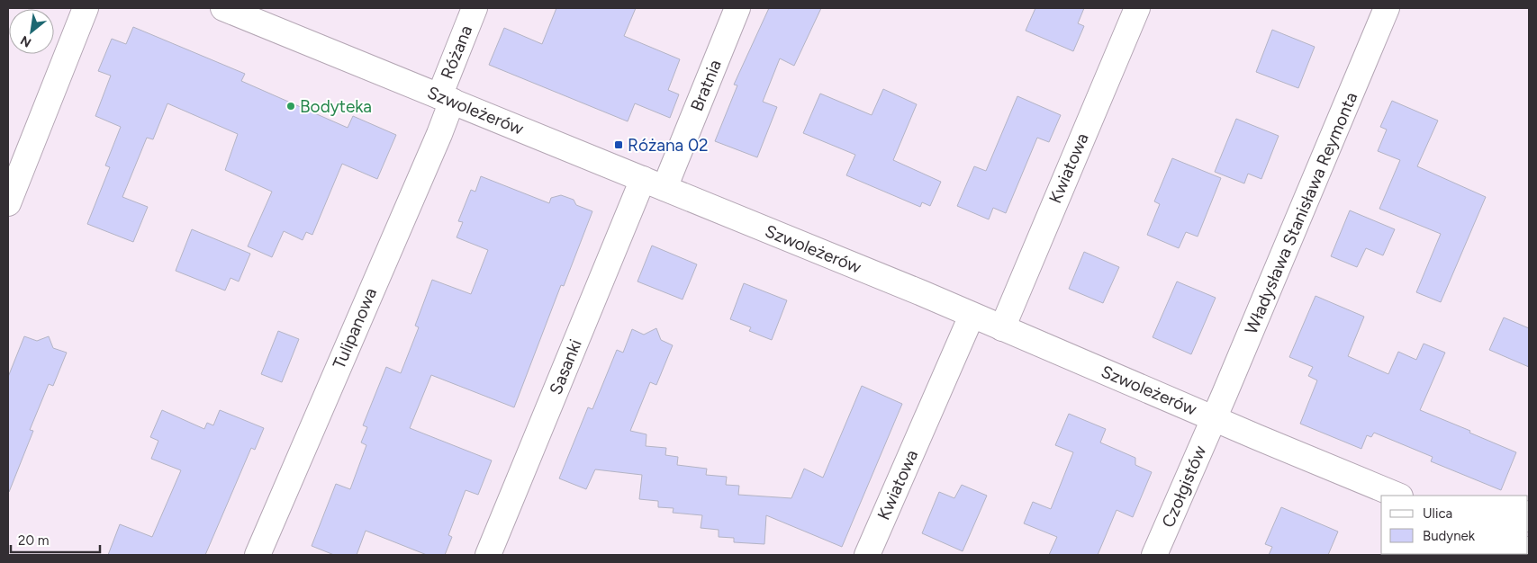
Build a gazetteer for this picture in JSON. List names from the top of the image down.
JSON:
{
  "streets": {
    "street": [
      "Różana",
      "Bratnia",
      "Szwoleżerów",
      "Kwiatowa",
      "Władysława Stanisława Reymonta",
      "Tulipanowa",
      "Sasanki",
      "Czołgistów"
    ]
  },
  "crossings": [
    ["Różana", "Szwoleżerów"],
    ["Różana", "Tulipanowa"],
    ["Bratnia", "Szwoleżerów"],
    ["Bratnia", "Sasanki"],
    ["Szwoleżerów", "Kwiatowa"],
    ["Szwoleżerów", "Władysława Stanisława Reymonta"],
    ["Szwoleżerów", "Tulipanowa"],
    ["Szwoleżerów", "Sasanki"],
    ["Szwoleżerów", "Czołgistów"],
    ["Władysława Stanisława Reymonta", "Czołgistów"]
  ],
  "places": {
    "other": ["Bodyteka"],
    "transit": ["Różana 02"]
  },
  "legend": ["Ulica", "Budynek"],
  "scale_bar": "20 m",
  "north": "bottom left"
}
